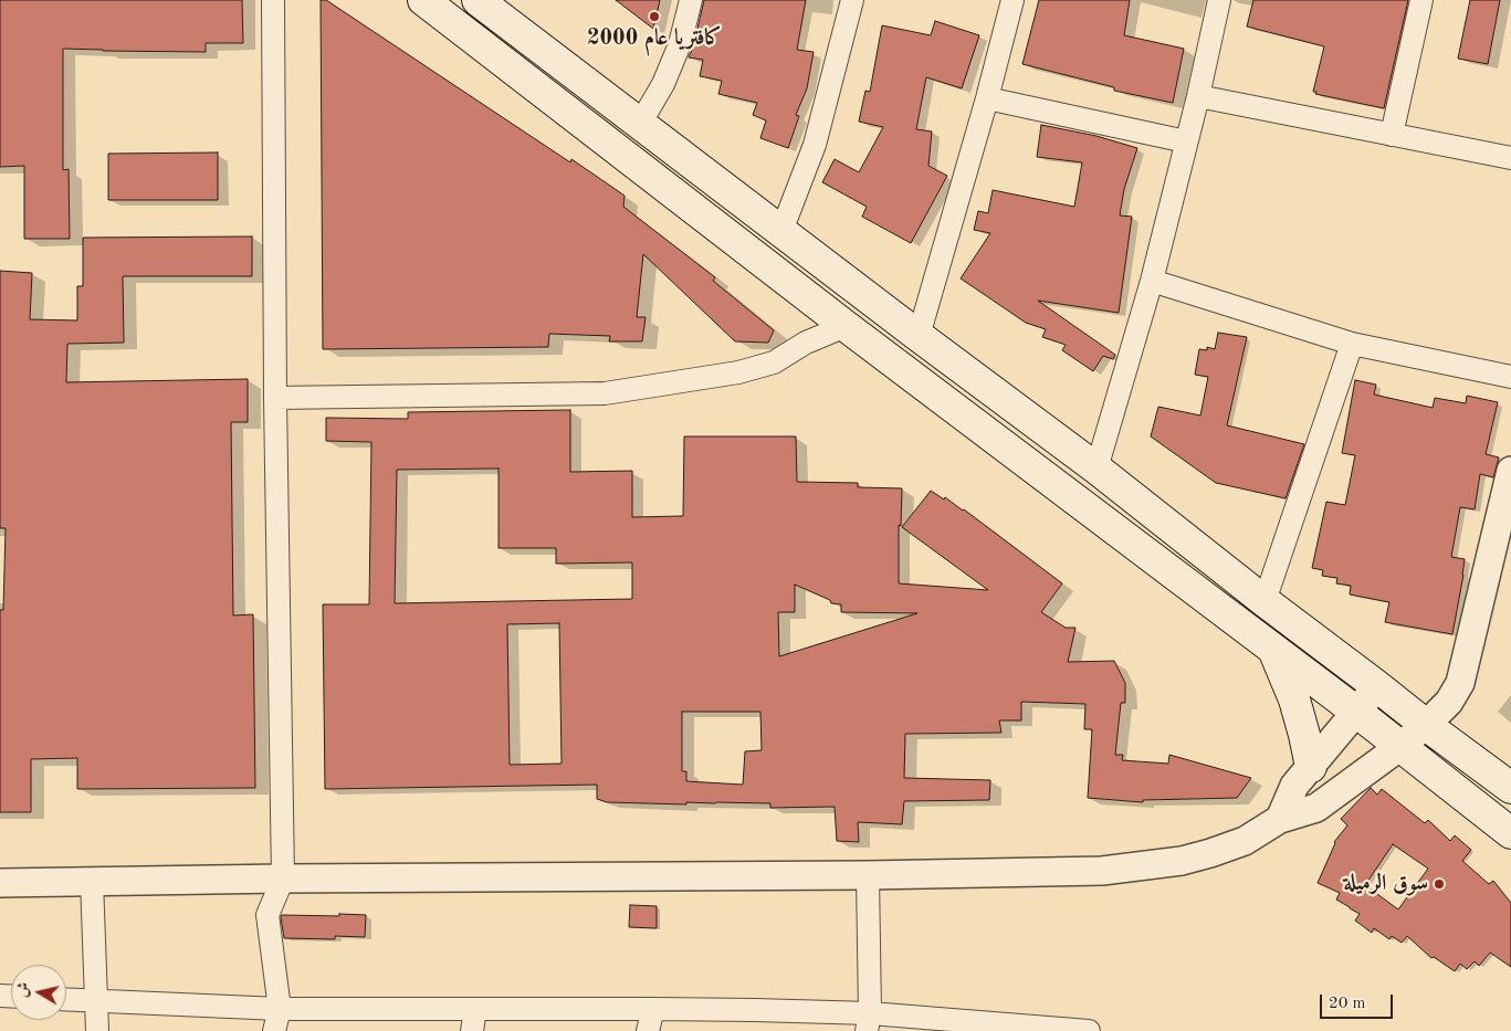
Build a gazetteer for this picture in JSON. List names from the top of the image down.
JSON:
{
  "places": ["كافتريا عام 2000", "سوق الرميلة"],
  "scale_bar": "20 m",
  "north": "left"
}
